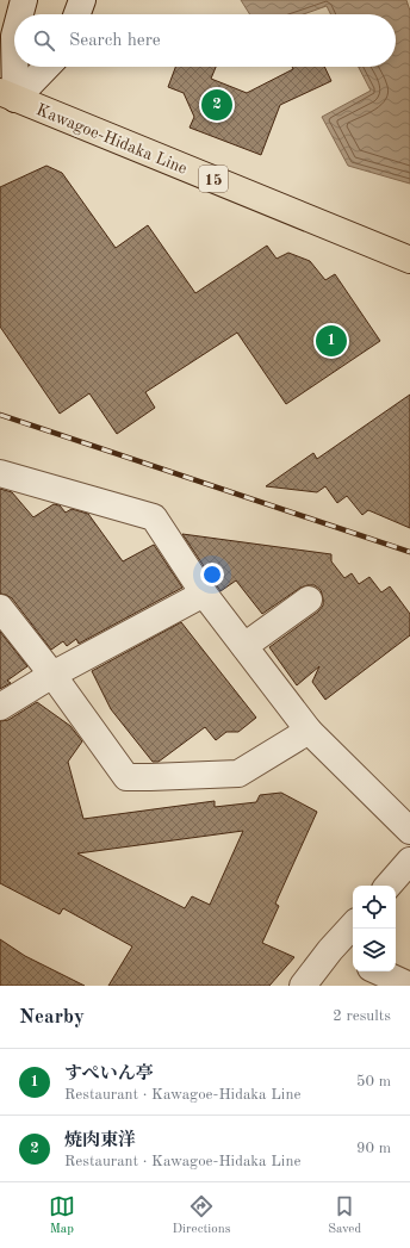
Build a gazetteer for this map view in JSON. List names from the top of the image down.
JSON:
{
  "streets": {
    "main road": ["Kawagoe-Hidaka Line", "15"]
  },
  "page": {
    "search": "Search here",
    "pins": ["2", "1"],
    "heading": ["Nearby", "2 results"],
    "list": [
      {
        "mark": "1",
        "name": "すぺいん亭",
        "note": "Restaurant · Kawagoe-Hidaka Line",
        "value": "50 m"
      },
      {
        "mark": "2",
        "name": "焼肉東洋",
        "note": "Restaurant · Kawagoe-Hidaka Line",
        "value": "90 m"
      }
    ],
    "nav": ["Map", "Directions", "Saved"]
  }
}
